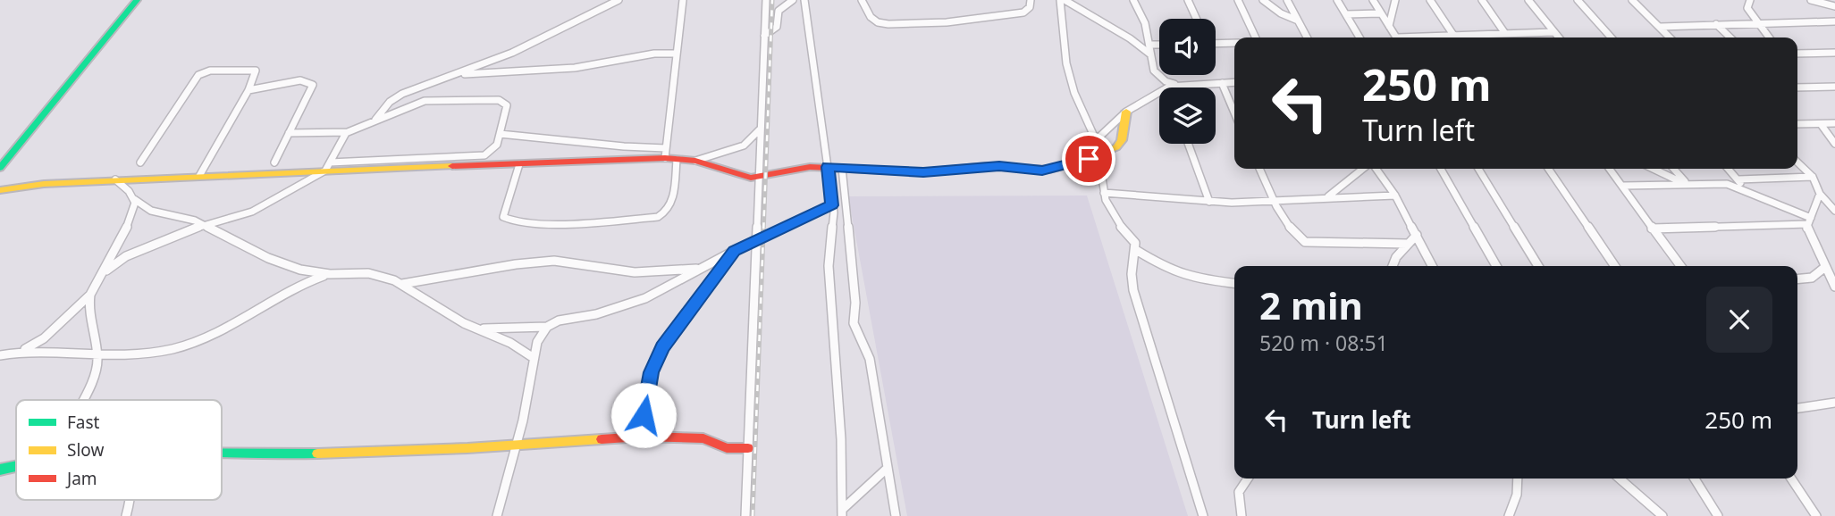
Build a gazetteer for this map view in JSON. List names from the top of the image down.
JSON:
{
  "legend": ["Fast", "Slow", "Jam"],
  "page": {
    "turn": ["250 m", "Turn left"],
    "heading": ["2 min", "520 m · 08:51"],
    "list": [
      {
        "name": "Turn left",
        "value": "250 m"
      }
    ]
  }
}
